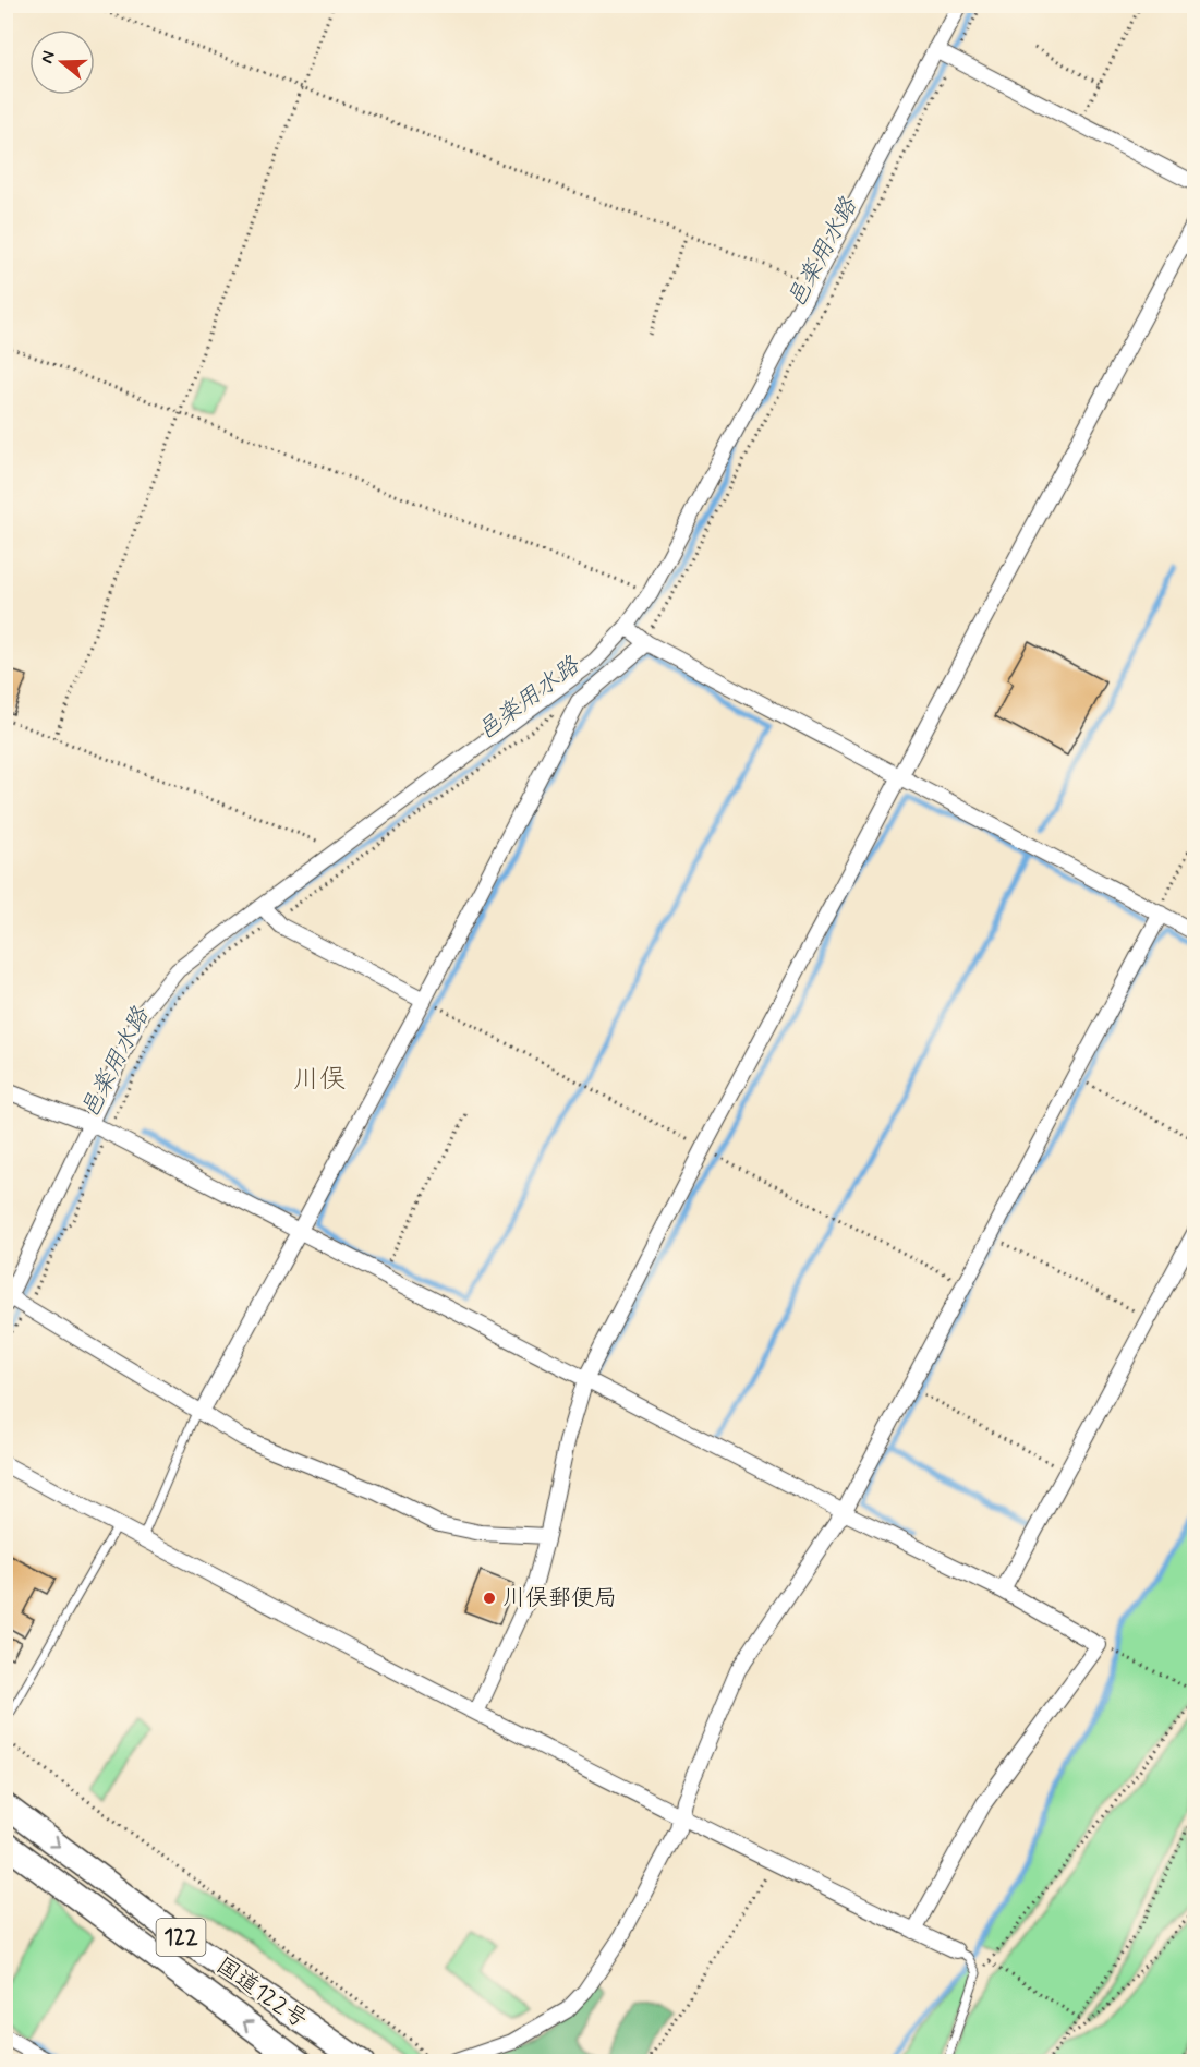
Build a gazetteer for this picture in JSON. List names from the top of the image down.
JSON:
{
  "streets": {
    "highway": ["122", "国道122号"]
  },
  "districts": ["川俣"],
  "water": ["邑楽用水路"],
  "places": ["川俣郵便局"],
  "north": "left"
}
